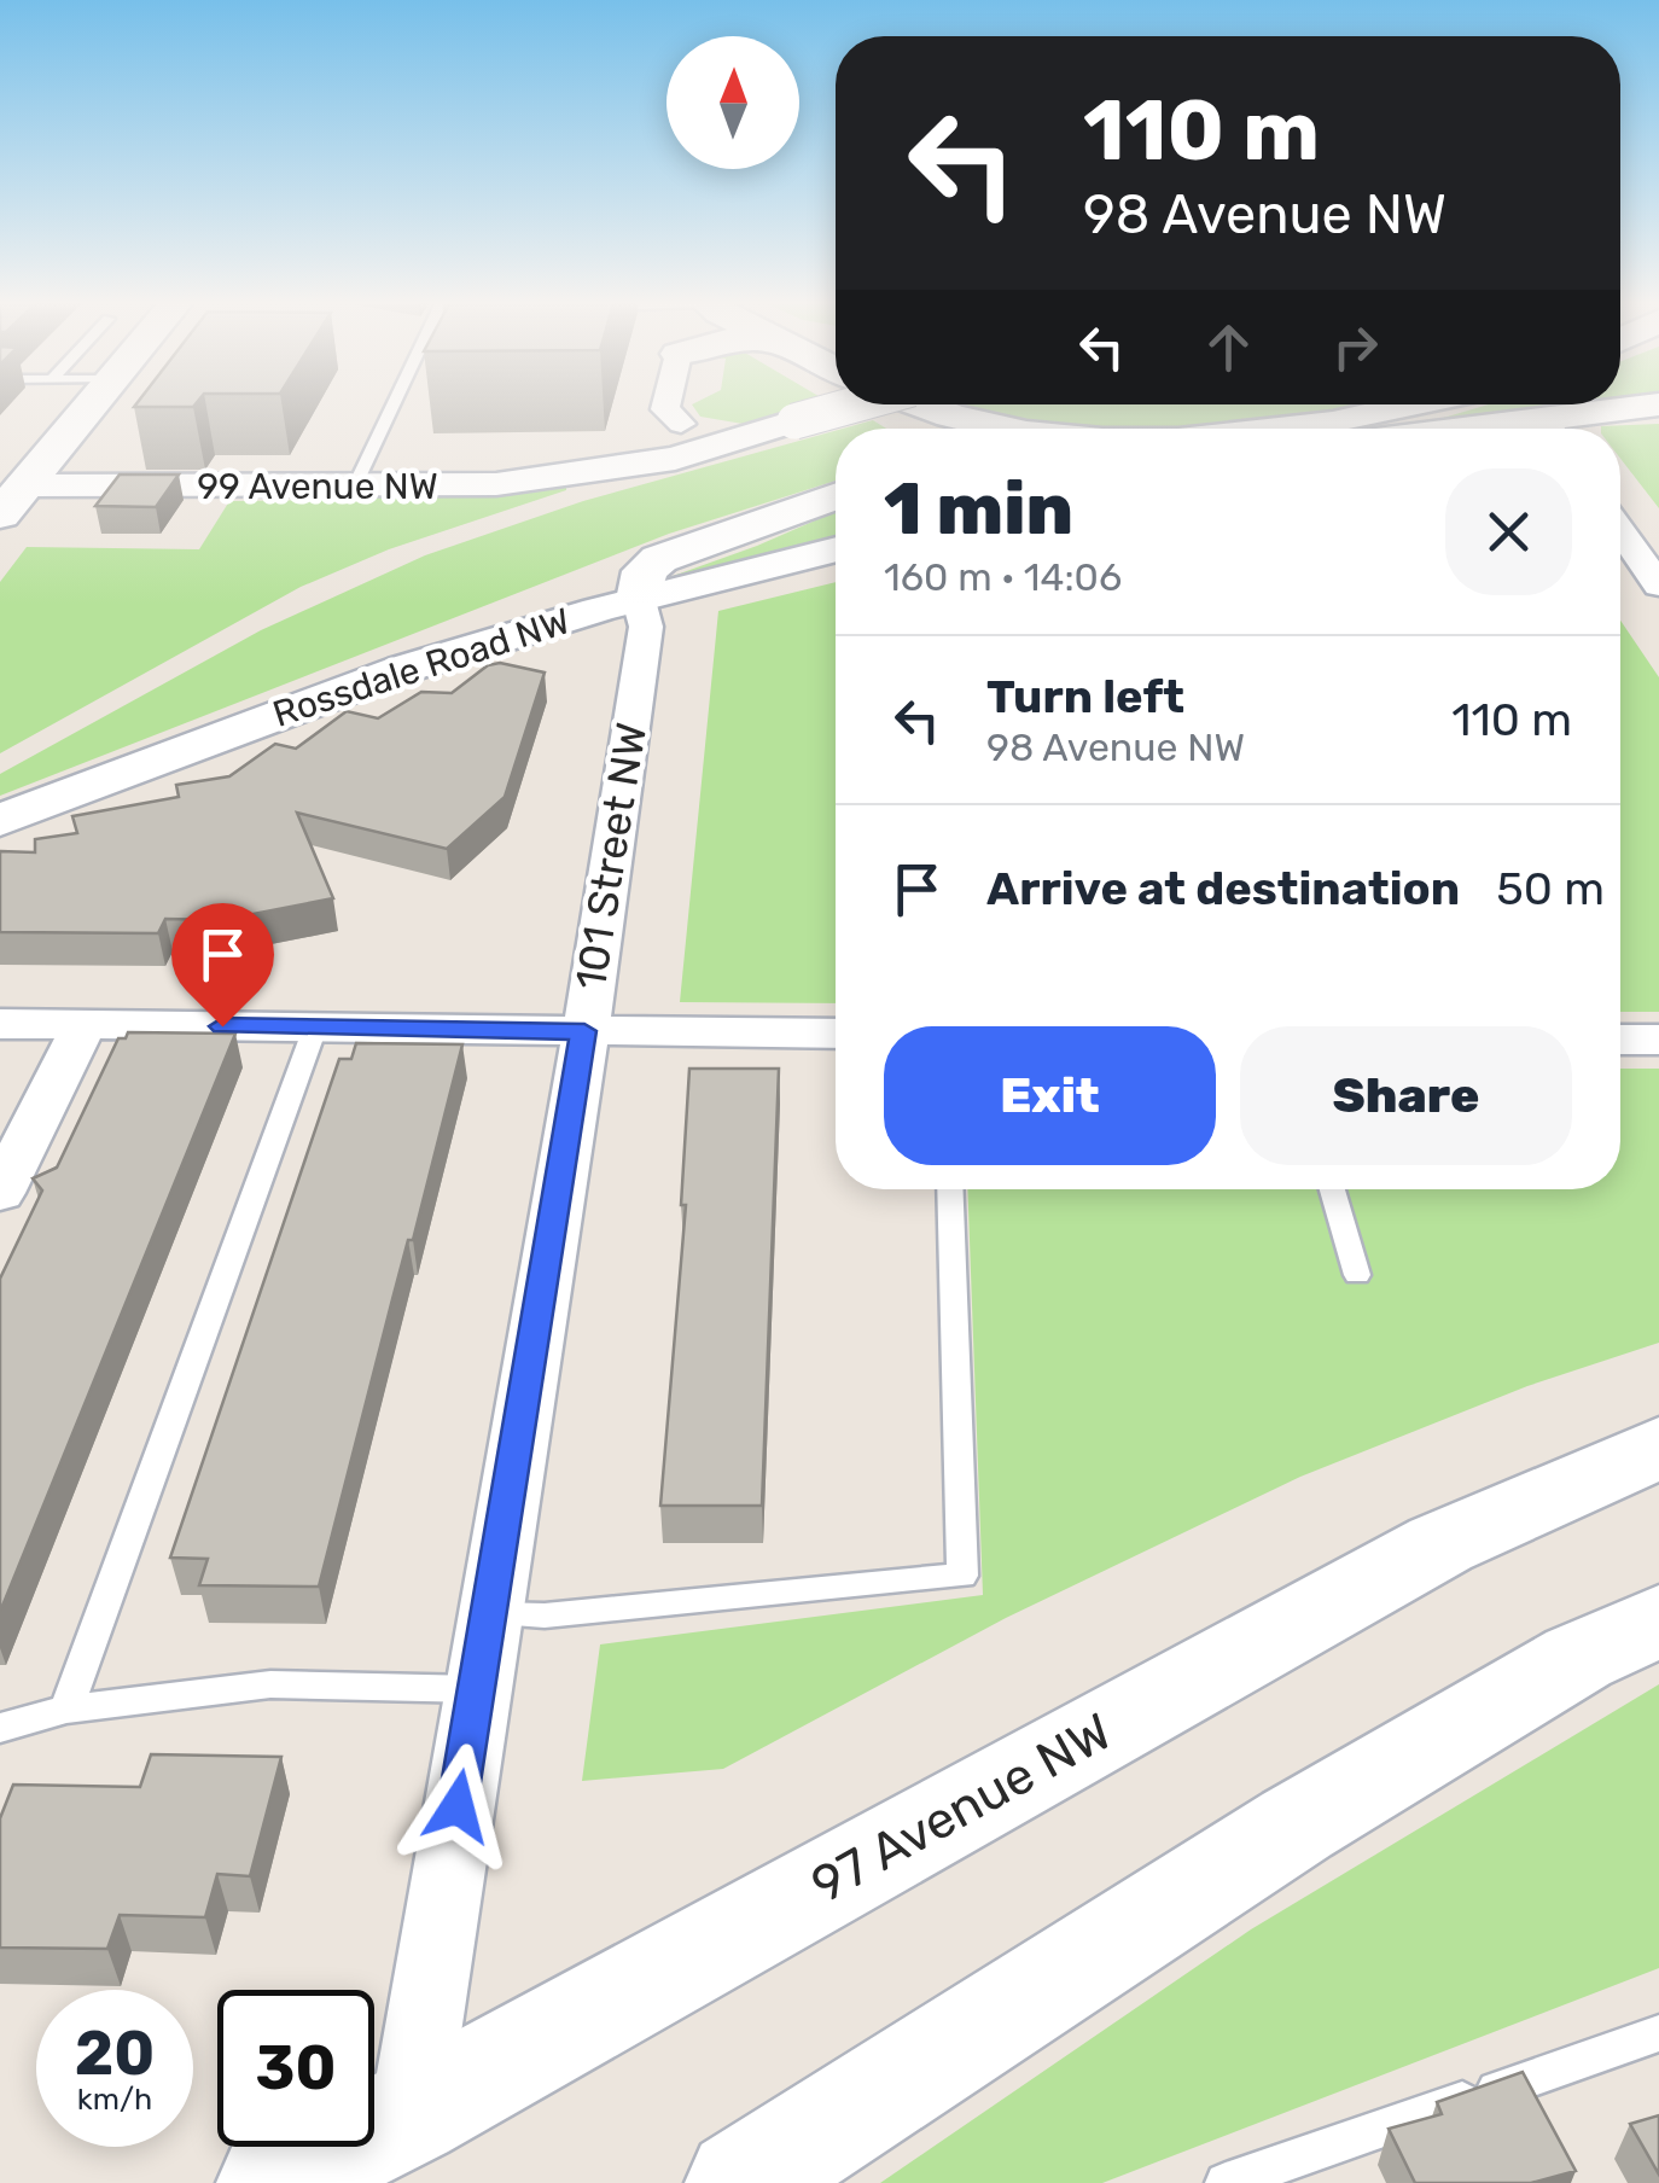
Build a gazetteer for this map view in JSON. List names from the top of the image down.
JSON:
{
  "streets": {
    "main road": ["97 Avenue NW"],
    "street": ["99 Avenue NW", "Rossdale Road NW", "101 Street NW"]
  },
  "crossings": [
    ["Rossdale Road NW", "101 Street NW"],
    ["101 Street NW", "97 Avenue NW"]
  ],
  "north": "top",
  "page": {
    "turn": ["110 m", "98 Avenue NW"],
    "heading": ["1 min", "160 m · 14:06"],
    "list": [
      {
        "name": "Turn left",
        "note": "98 Avenue NW",
        "value": "110 m"
      },
      {
        "name": "Arrive at destination",
        "value": "50 m"
      }
    ],
    "buttons": ["Exit", "Share"],
    "speed": "20 km/h",
    "limit": "30"
  }
}
